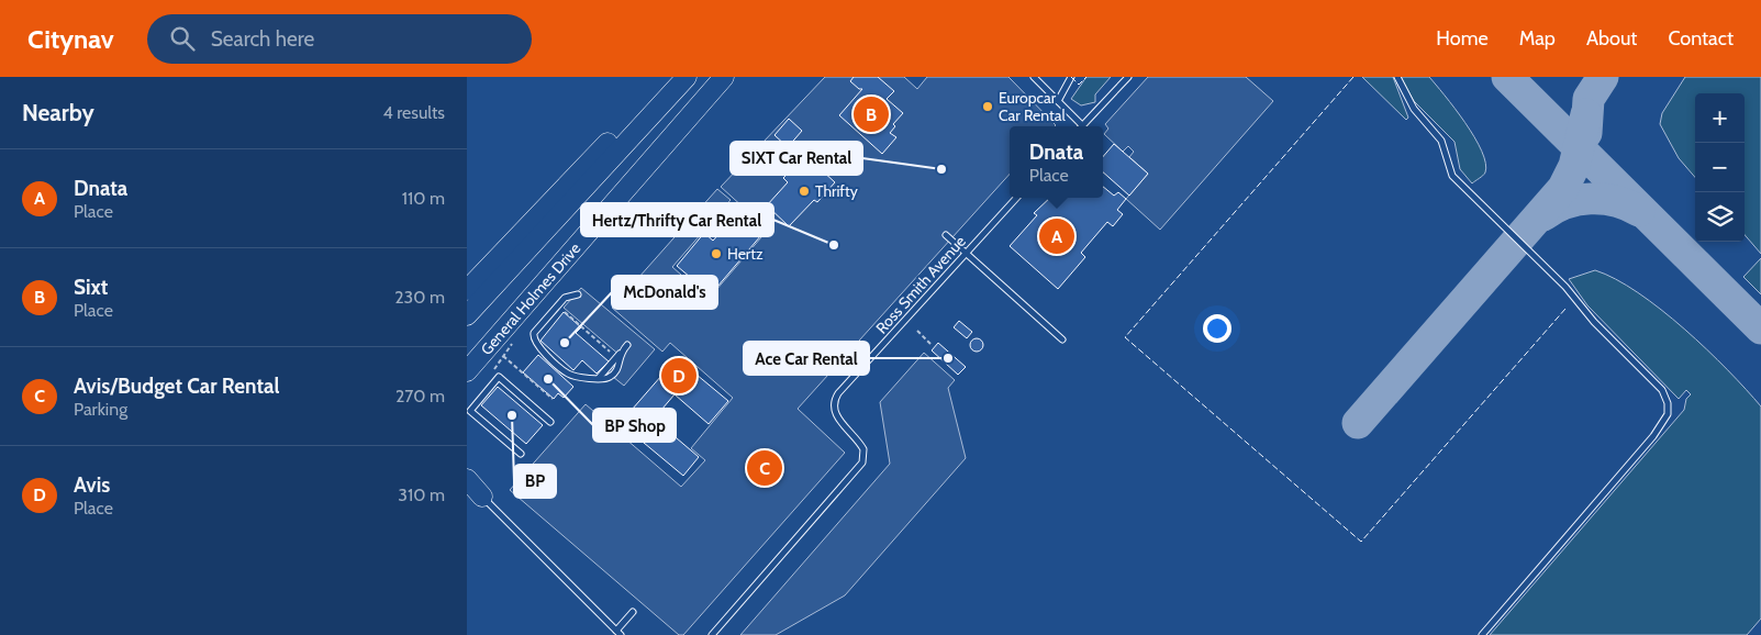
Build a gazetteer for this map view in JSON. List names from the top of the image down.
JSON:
{
  "streets": {
    "highway": ["General Holmes Drive"],
    "lane": ["Ross Smith Avenue"]
  },
  "places": [
    "Europcar Car Rental",
    "SIXT Car Rental",
    "Thrifty",
    "Hertz/Thrifty Car Rental",
    "Hertz",
    "McDonald's",
    "Ace Car Rental",
    "BP Shop",
    "BP"
  ],
  "page": {
    "header": "Citynav",
    "search": "Search here",
    "nav": [
      "Home",
      "Map",
      "About",
      "Contact"
    ],
    "heading": ["Nearby", "4 results"],
    "map_buttons": ["+", "−"],
    "pins": [
      "B",
      "A",
      "D",
      "C"
    ],
    "popup": ["Dnata", "Place"],
    "list": [
      {
        "mark": "A",
        "name": "Dnata",
        "note": "Place",
        "value": "110 m"
      },
      {
        "mark": "B",
        "name": "Sixt",
        "note": "Place",
        "value": "230 m"
      },
      {
        "mark": "C",
        "name": "Avis/Budget Car Rental",
        "note": "Parking",
        "value": "270 m"
      },
      {
        "mark": "D",
        "name": "Avis",
        "note": "Place",
        "value": "310 m"
      }
    ]
  }
}
